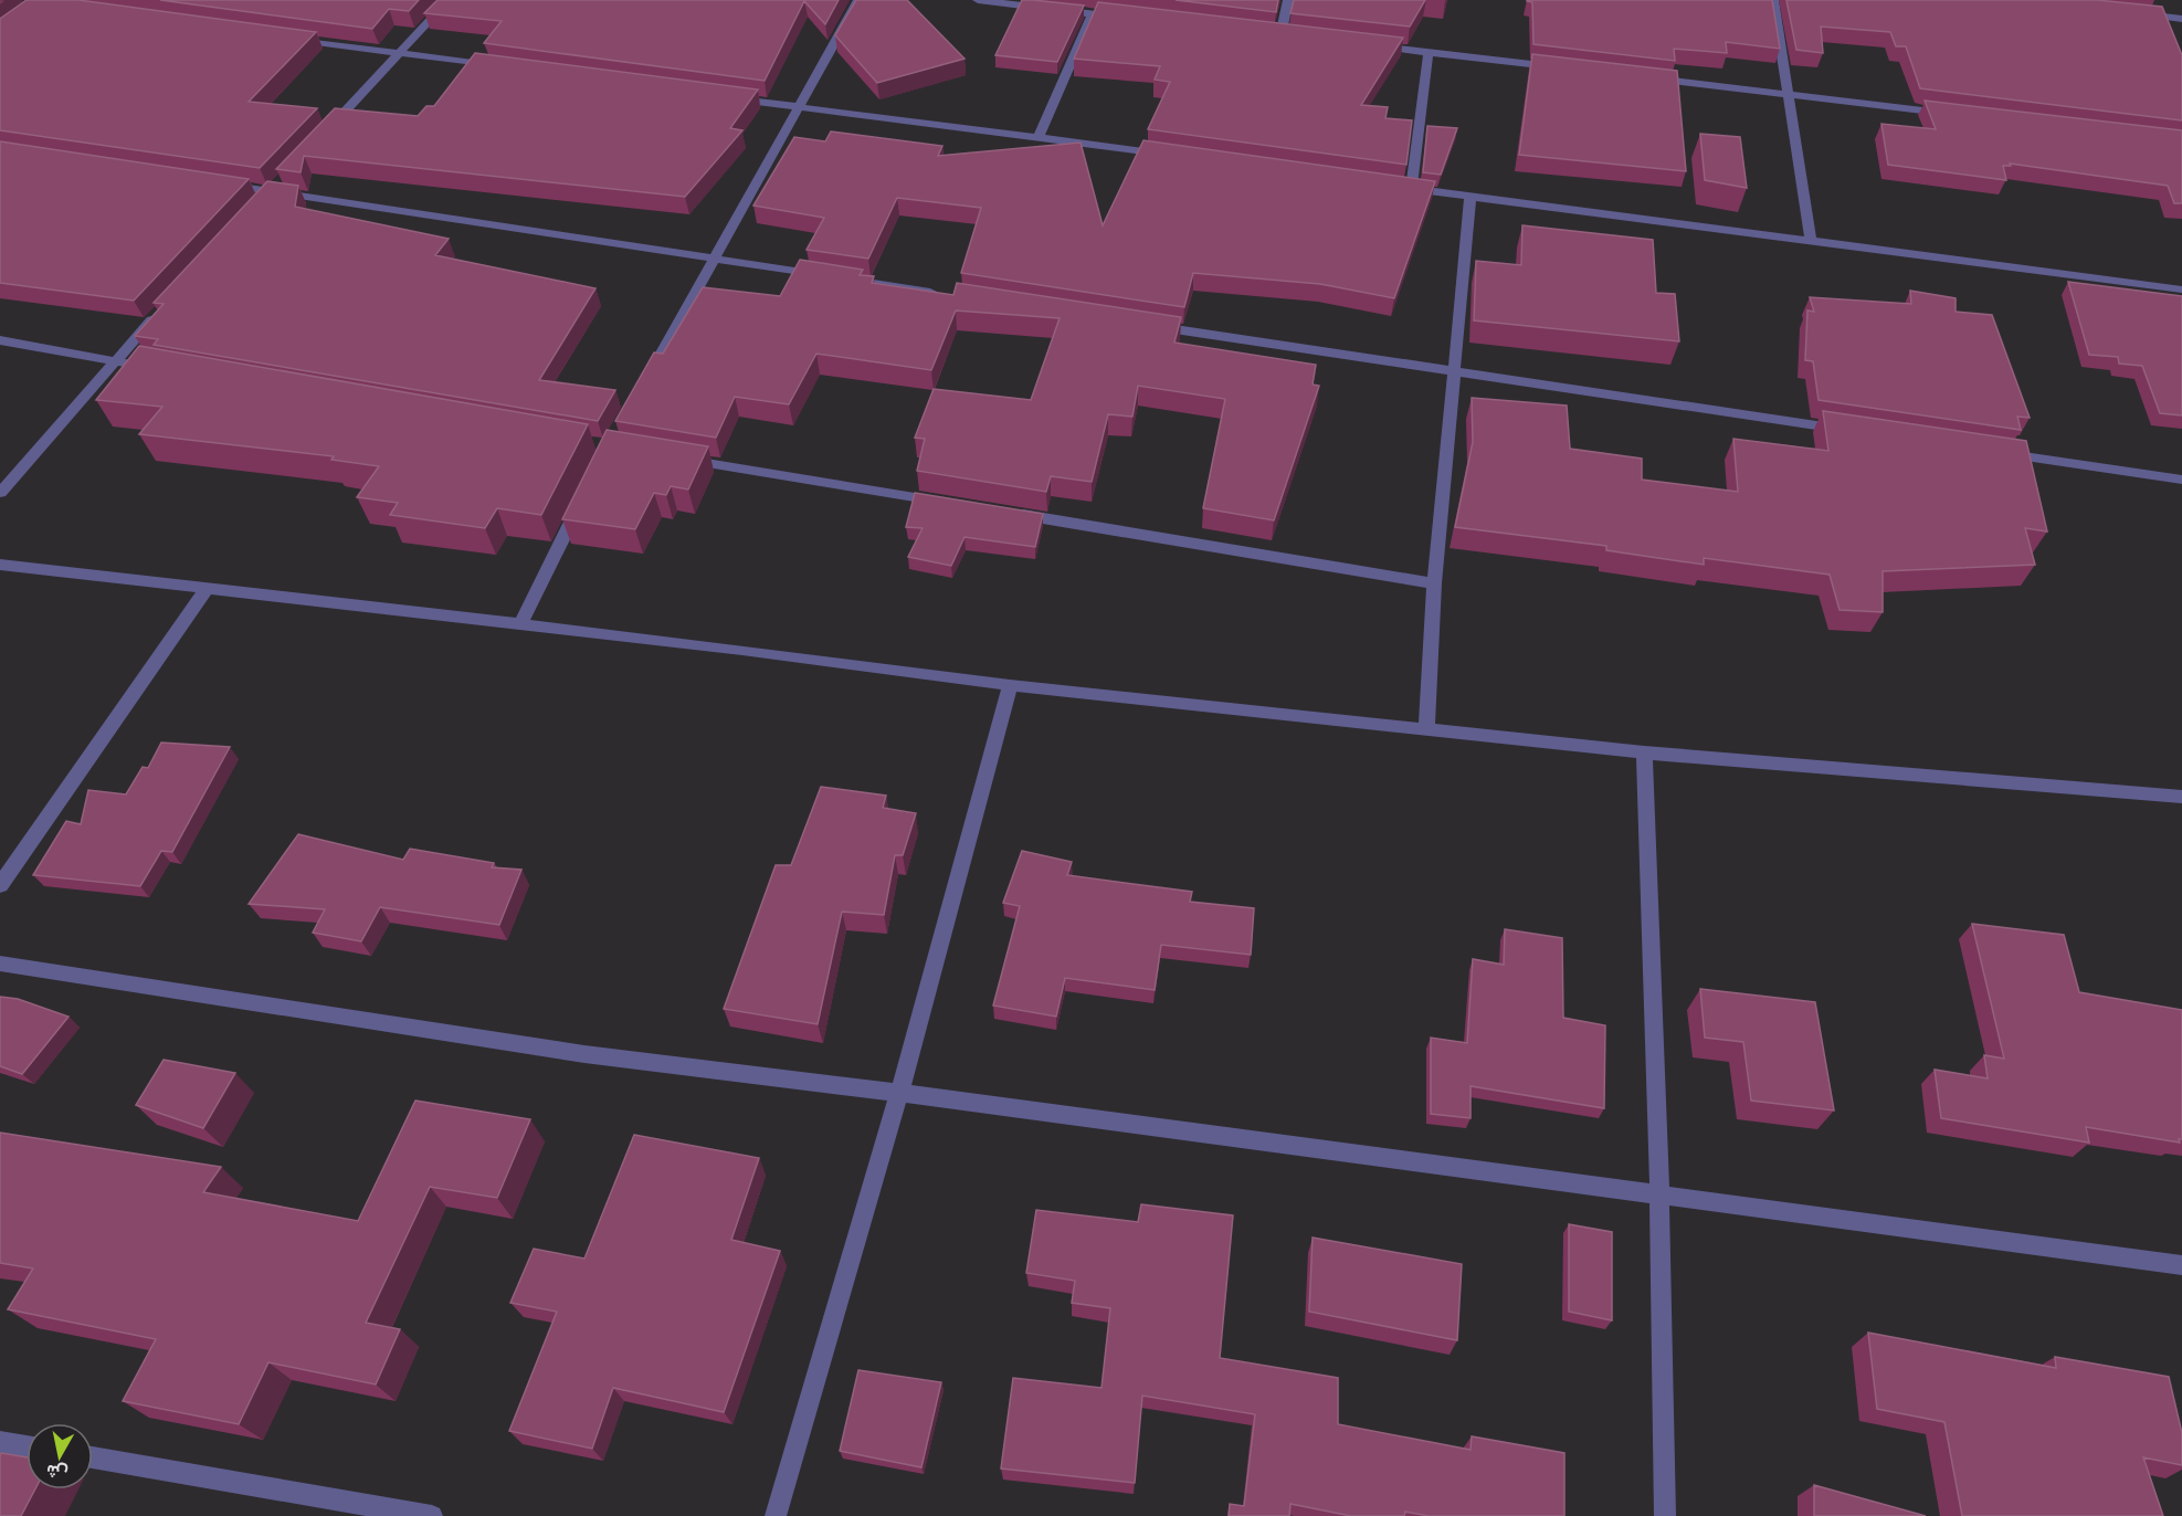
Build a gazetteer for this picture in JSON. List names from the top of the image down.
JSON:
{
  "north": "bottom"
}
